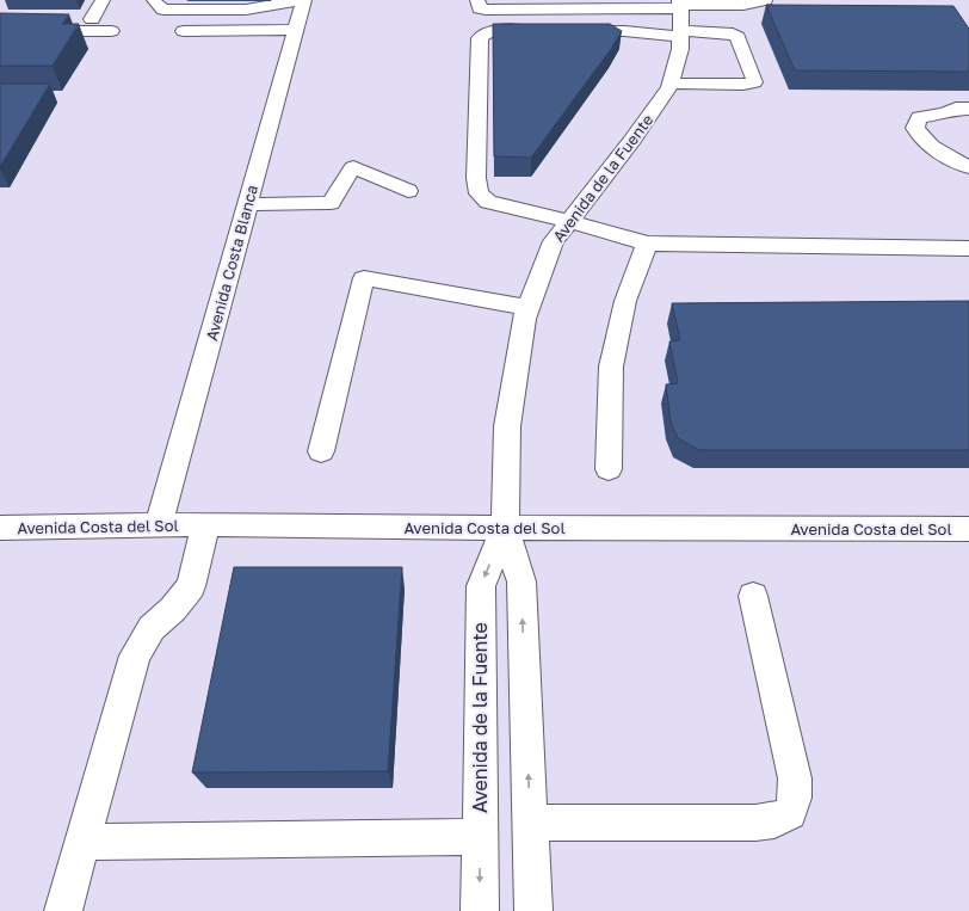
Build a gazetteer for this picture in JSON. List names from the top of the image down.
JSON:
{
  "streets": {
    "street": ["Avenida de la Fuente", "Avenida Costa Blanca", "Avenida Costa del Sol"]
  },
  "crossings": [
    ["Avenida de la Fuente", "Avenida Costa del Sol"],
    ["Avenida Costa Blanca", "Avenida Costa del Sol"]
  ]
}
